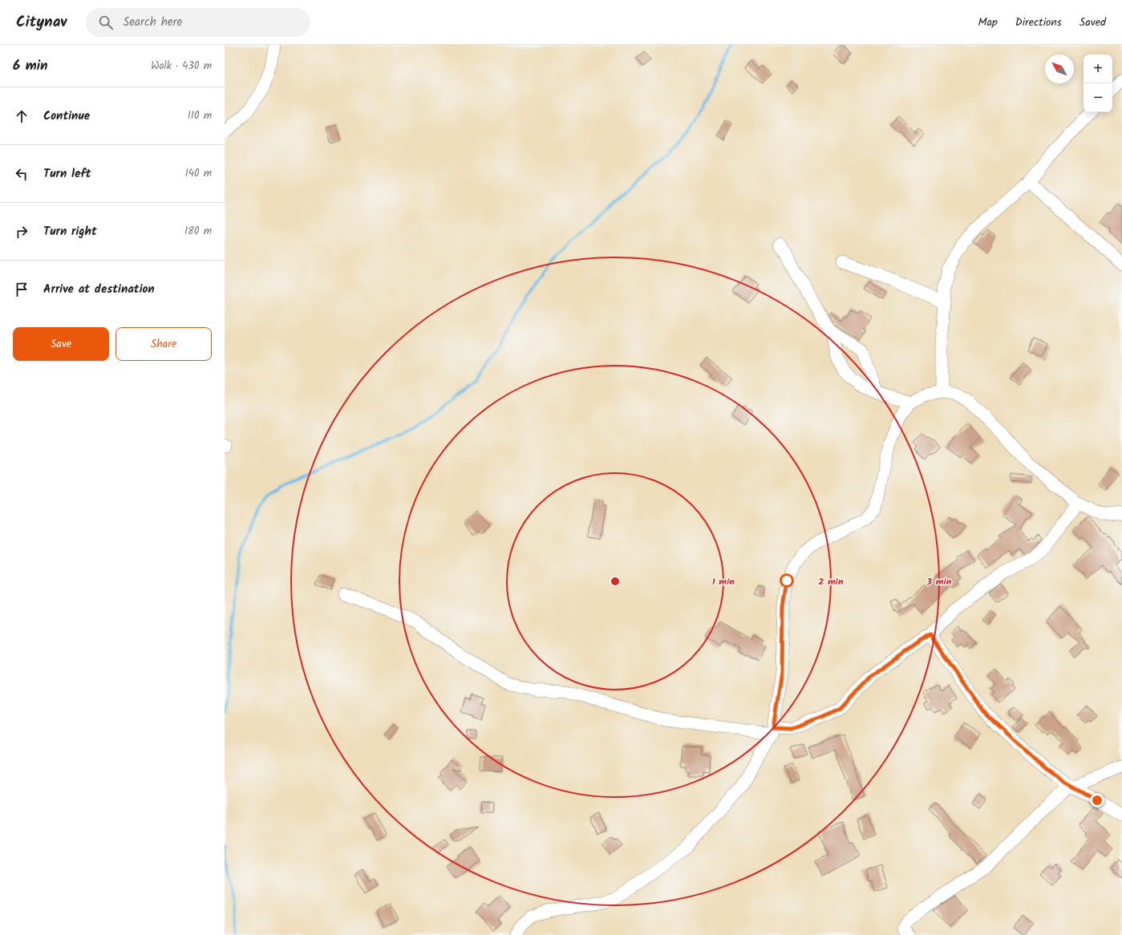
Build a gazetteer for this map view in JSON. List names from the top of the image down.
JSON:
{
  "north": "top left",
  "page": {
    "header": "Citynav",
    "search": "Search here",
    "nav": ["Map", "Directions", "Saved"],
    "heading": ["6 min", "Walk · 430 m"],
    "map_buttons": ["+", "−"],
    "list": [
      ["Continue", "110 m"],
      ["Turn left", "140 m"],
      ["Turn right", "180 m"],
      "Arrive at destination"
    ],
    "buttons": ["Save", "Share"]
  },
  "rings": ["1 min", "2 min", "3 min"]
}
